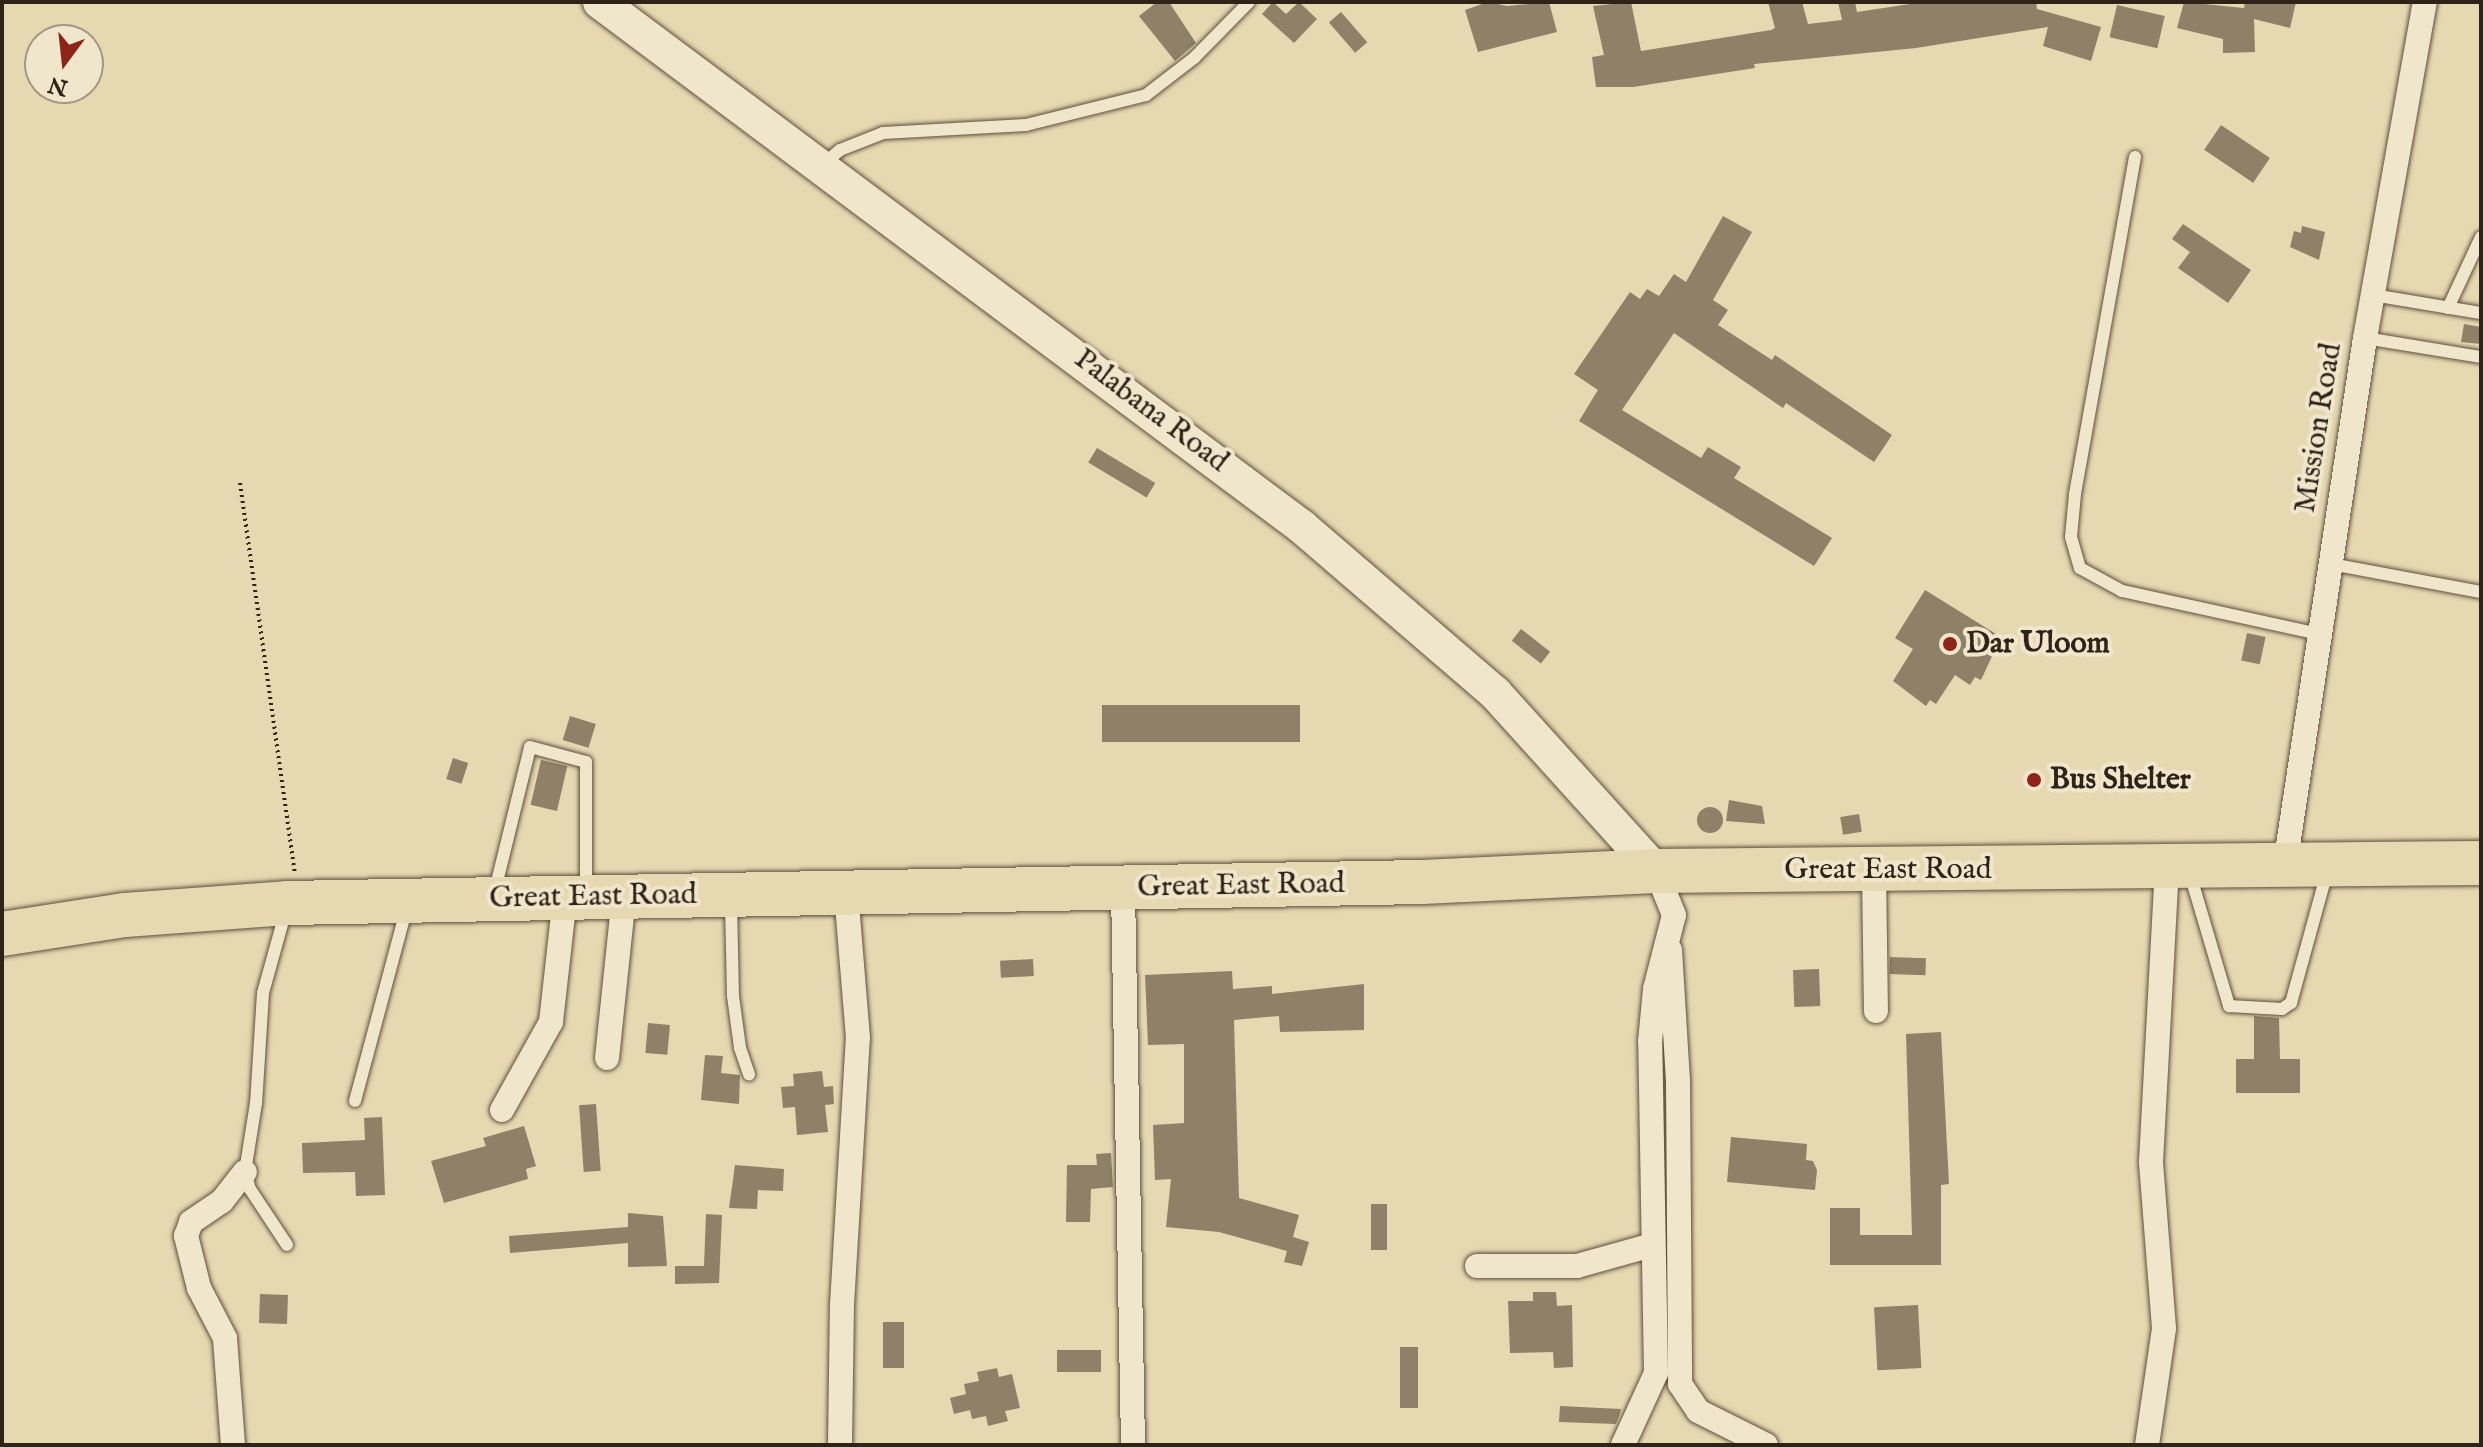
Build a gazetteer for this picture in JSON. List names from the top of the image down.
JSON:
{
  "streets": {
    "highway": ["Great East Road"],
    "street": ["Palabana Road", "Mission Road"]
  },
  "crossings": [
    ["Palabana Road", "Great East Road"],
    ["Mission Road", "Great East Road"]
  ],
  "places": ["Dar Uloom", "Bus Shelter"],
  "north": "bottom"
}
